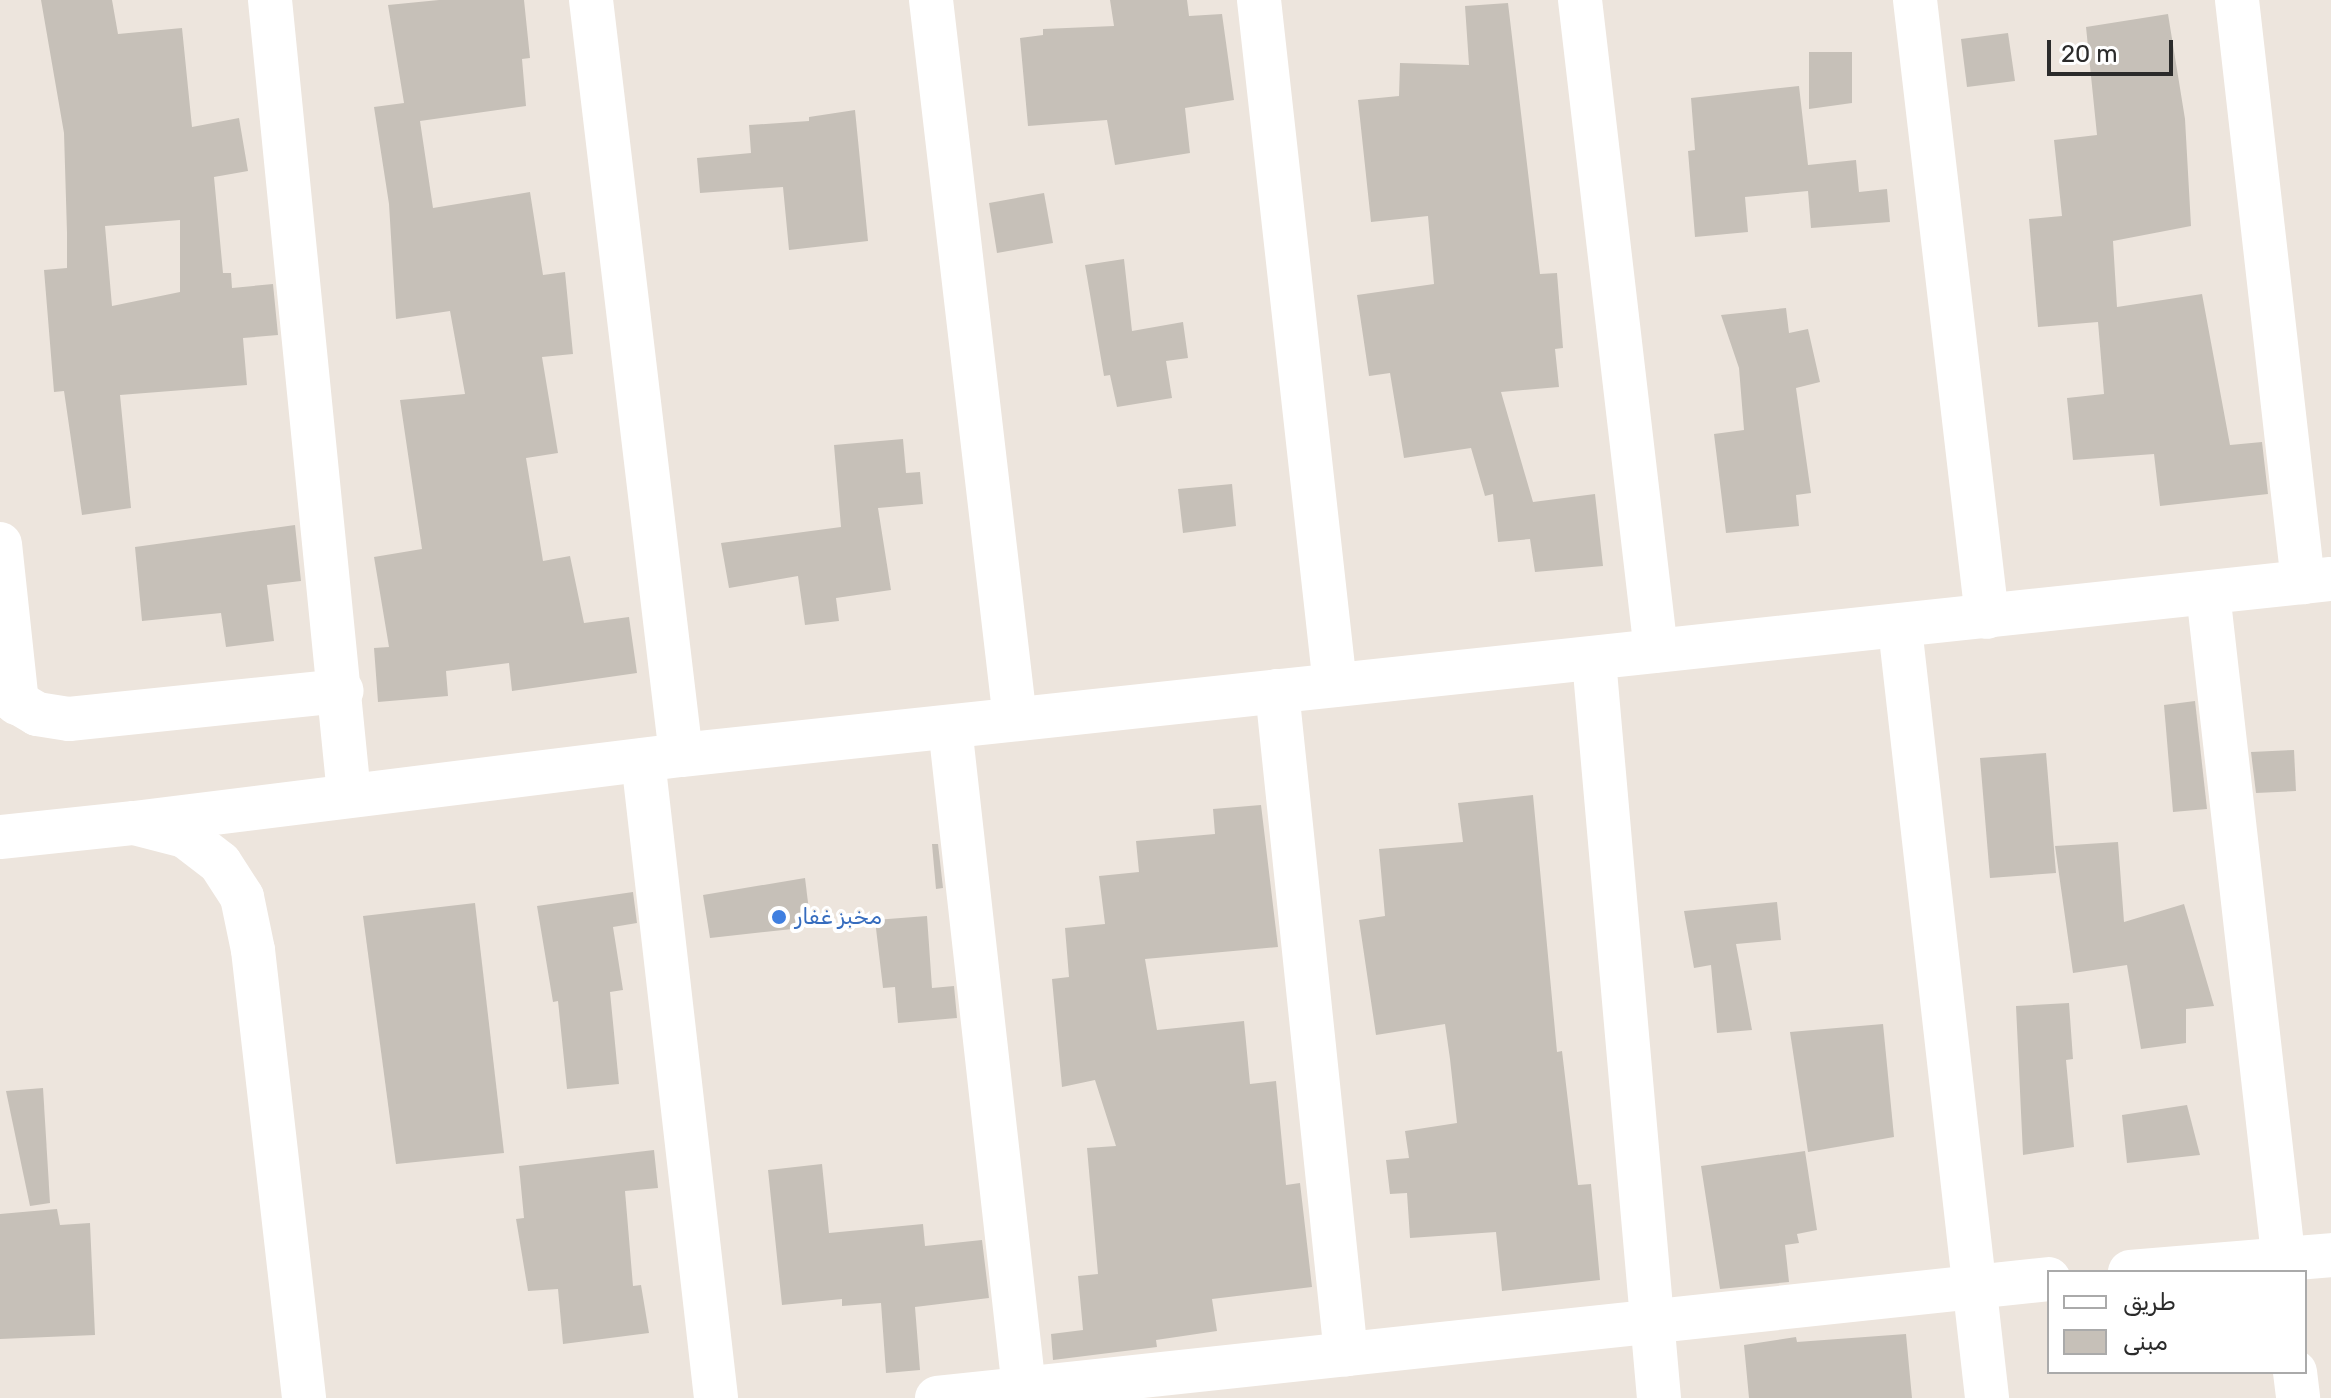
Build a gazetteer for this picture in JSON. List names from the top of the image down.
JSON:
{
  "places": ["مخبز غفار"],
  "legend": ["طريق", "مبنى"],
  "scale_bar": "20 m"
}
